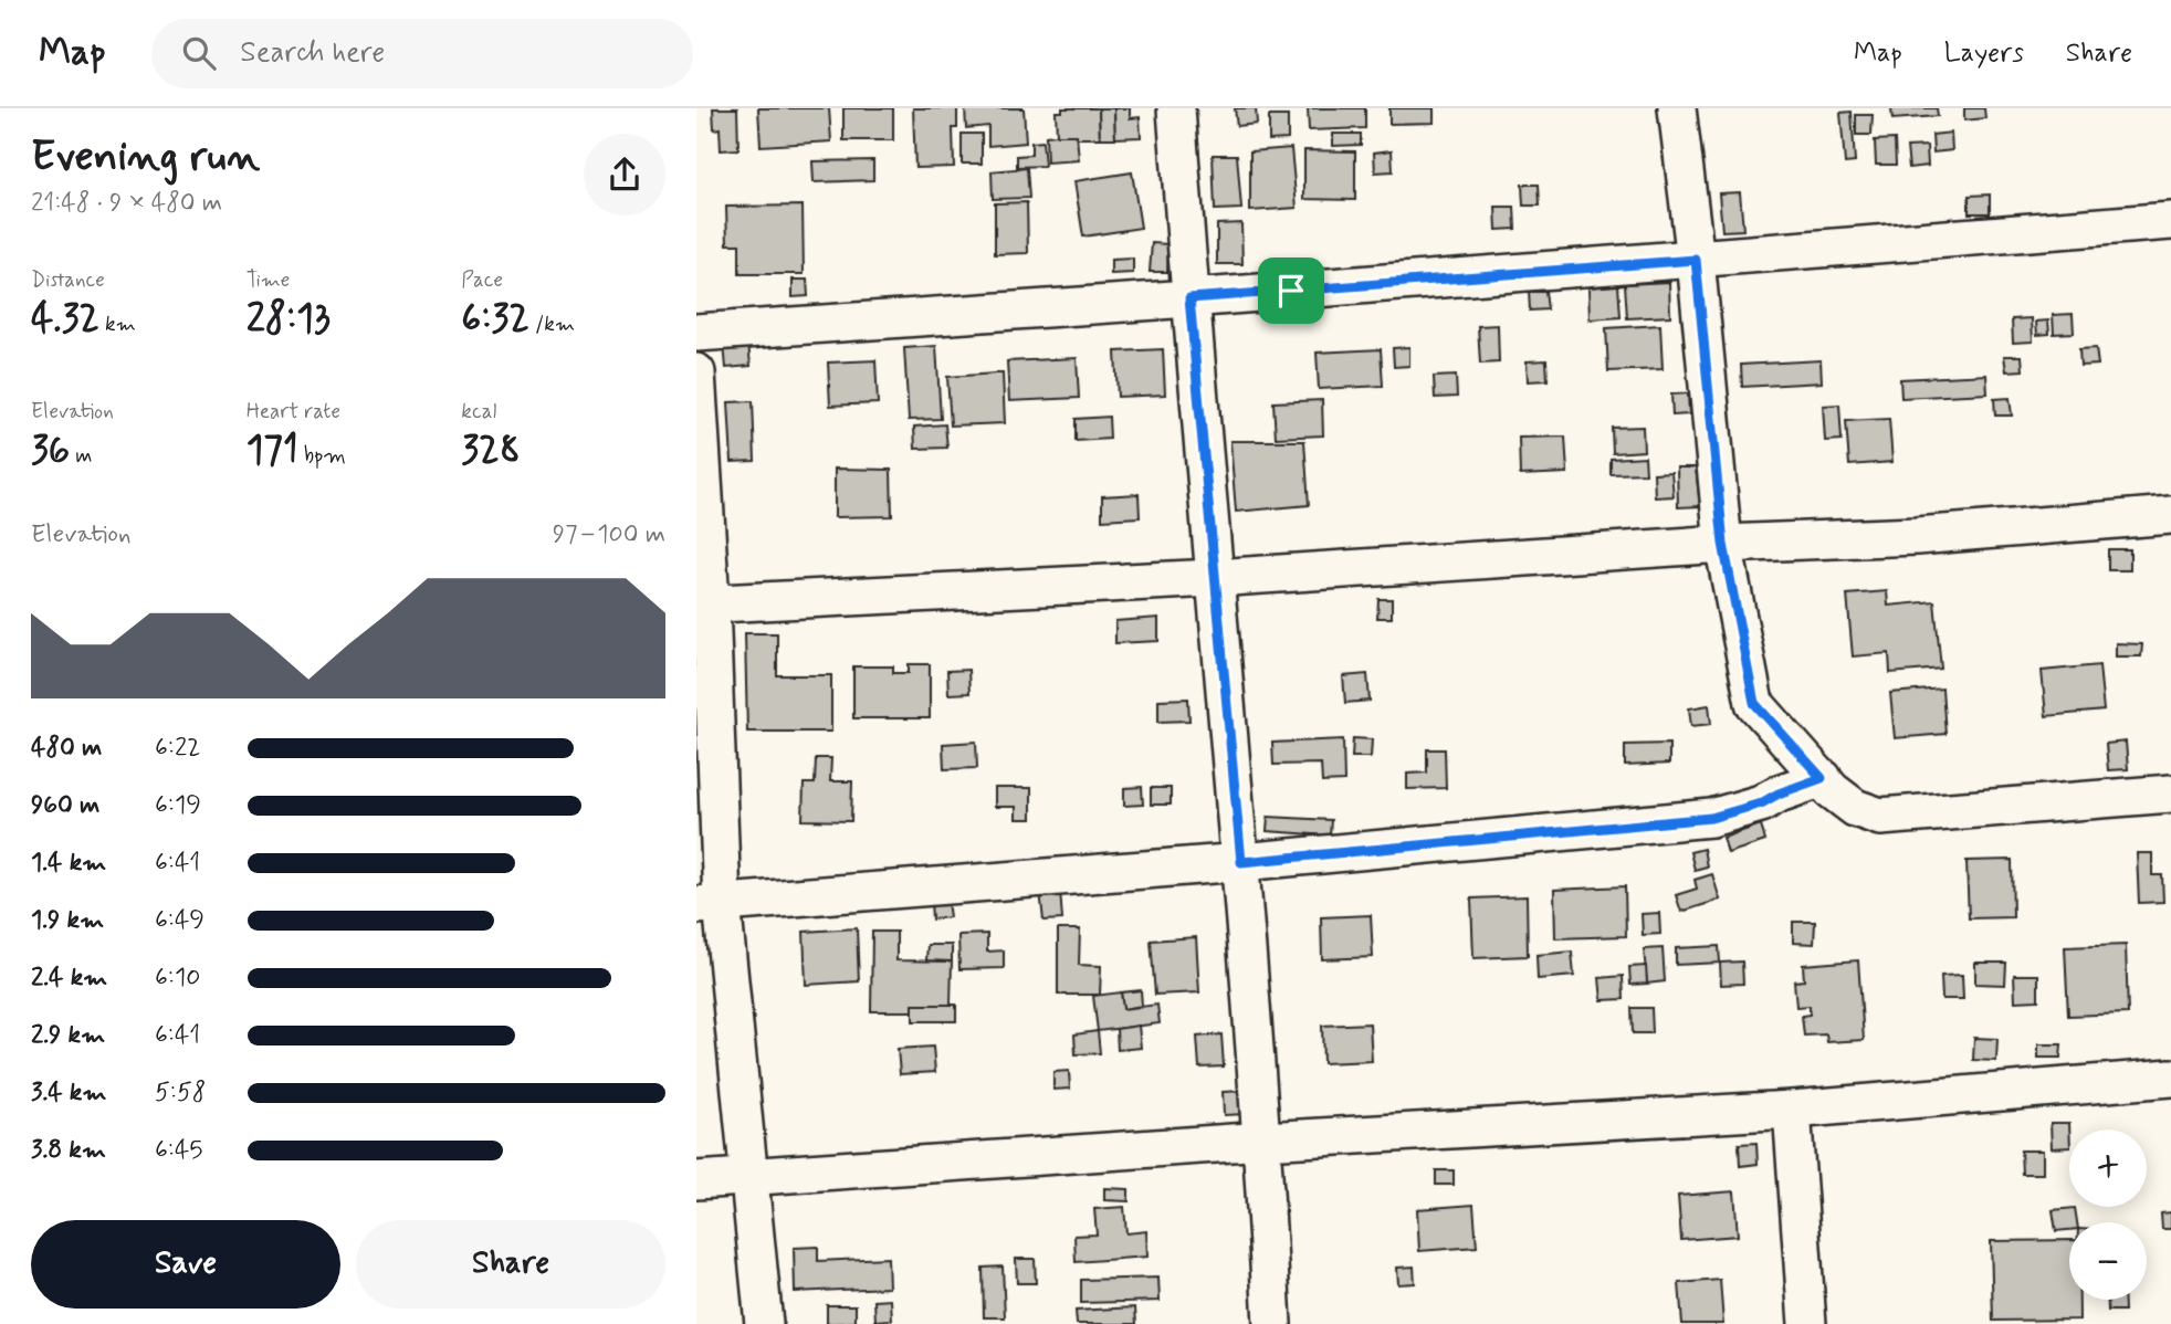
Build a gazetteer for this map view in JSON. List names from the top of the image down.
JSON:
{
  "page": {
    "header": "Map",
    "search": "Search here",
    "nav": ["Map", "Layers", "Share"],
    "heading": ["Evening run", "21:48 · 9 × 480 m"],
    "stats": [
      ["Distance", "4.32 km"],
      ["Time", "28:13"],
      ["Pace", "6:32 /km"],
      ["Elevation", "36 m"],
      ["Heart rate", "171 bpm"],
      ["kcal", "328"]
    ],
    "chart": ["Elevation", "97–100 m"],
    "list": [
      {
        "name": "480 m",
        "note": "6:22"
      },
      {
        "name": "960 m",
        "note": "6:19"
      },
      {
        "name": "1.4 km",
        "note": "6:41"
      },
      {
        "name": "1.9 km",
        "note": "6:49"
      },
      {
        "name": "2.4 km",
        "note": "6:10"
      },
      {
        "name": "2.9 km",
        "note": "6:41"
      },
      {
        "name": "3.4 km",
        "note": "5:58"
      },
      {
        "name": "3.8 km",
        "note": "6:45"
      }
    ],
    "map_buttons": ["+", "−"],
    "buttons": ["Save", "Share"]
  }
}
